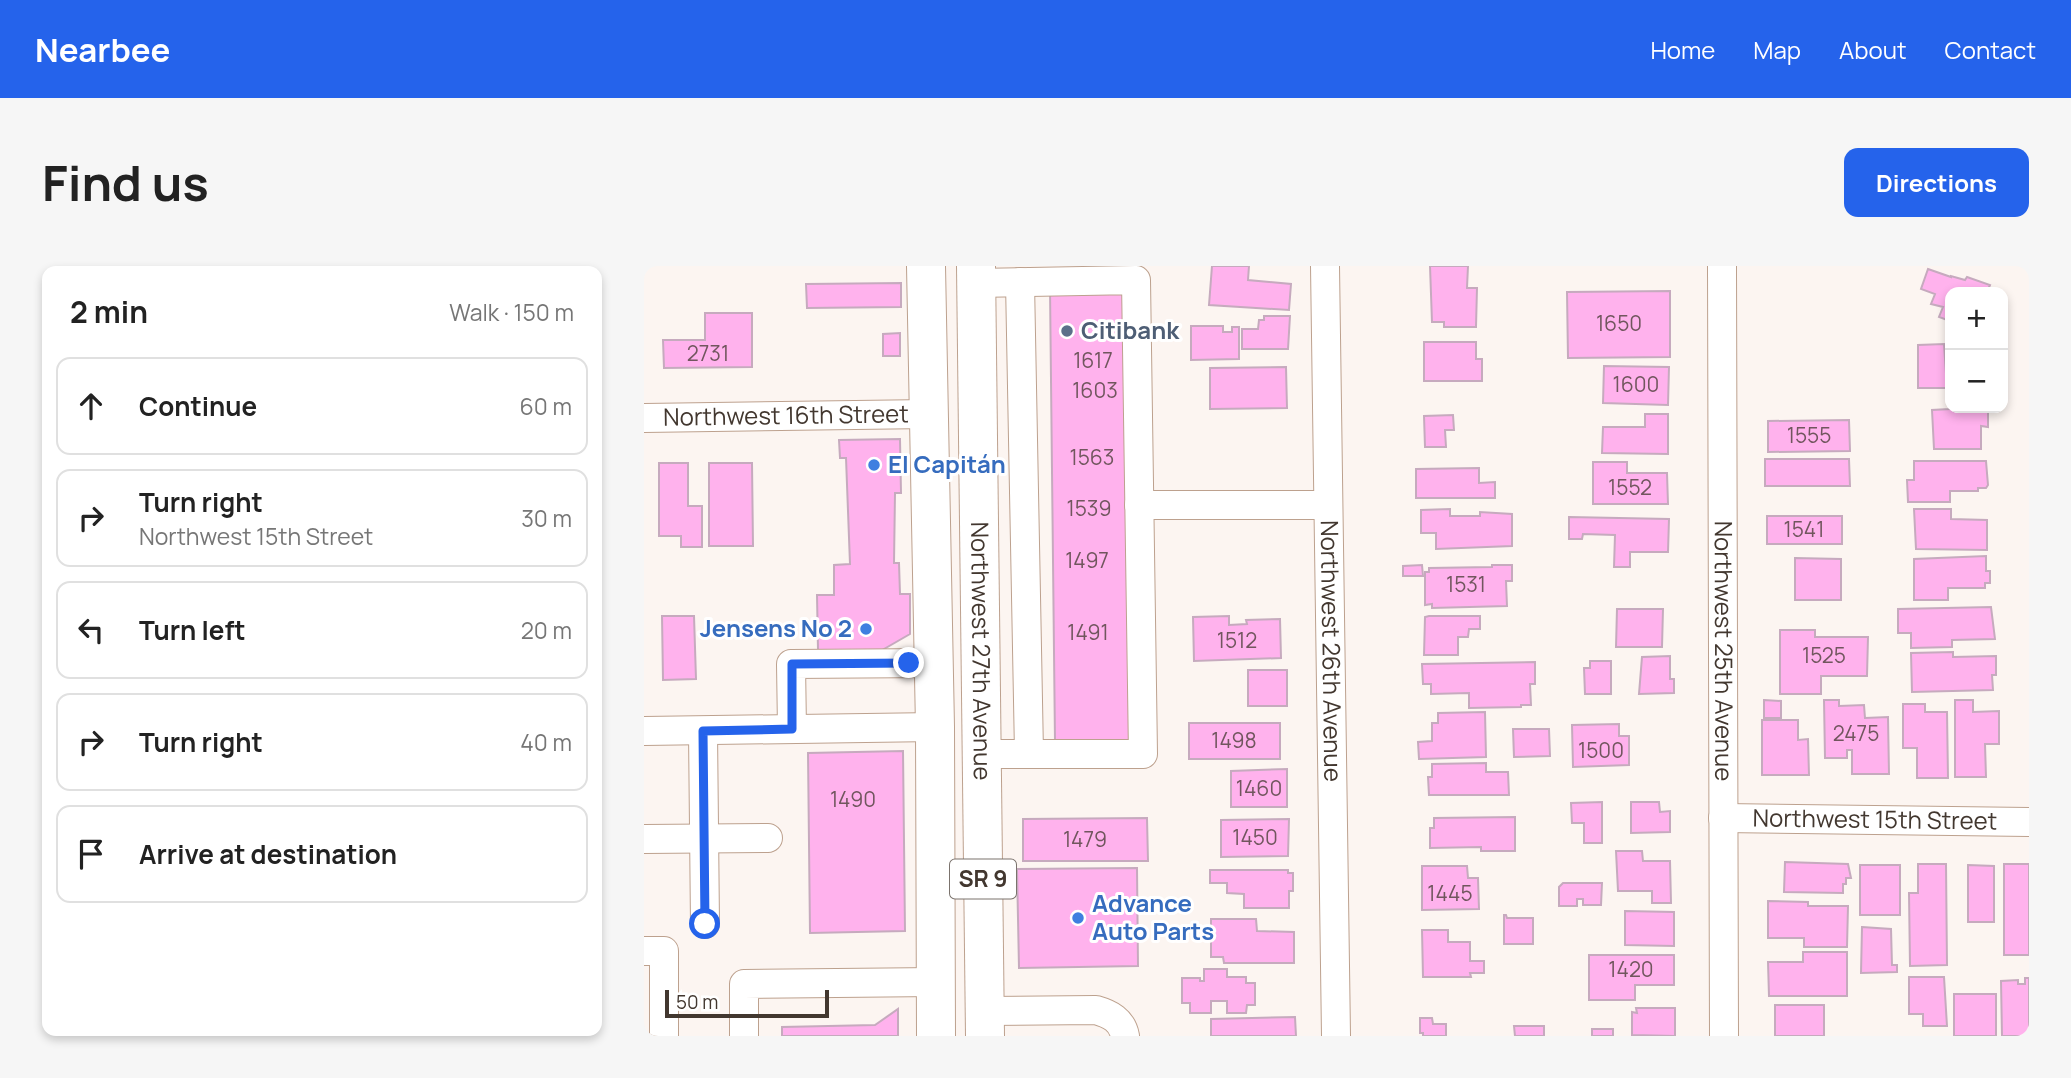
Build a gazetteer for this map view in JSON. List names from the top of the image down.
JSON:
{
  "streets": {
    "highway": ["Northwest 27th Avenue", "SR 9"],
    "street": [
      "Northwest 16th Street",
      "Northwest 26th Avenue",
      "Northwest 25th Avenue",
      "Northwest 15th Street"
    ]
  },
  "crossings": [
    ["Northwest 16th Street", "Northwest 27th Avenue"],
    ["Northwest 25th Avenue", "Northwest 15th Street"]
  ],
  "places": [
    "Citibank",
    "El Capitán",
    "Jensens No 2",
    "Advance Auto Parts"
  ],
  "house_numbers": [
    "1650",
    "2731",
    "1617",
    "1600",
    "1603",
    "1555",
    "1563",
    "1552",
    "1539",
    "1541",
    "1497",
    "1531",
    "1491",
    "1512",
    "1525",
    "2475",
    "1498",
    "1500",
    "1460",
    "1490",
    "1450",
    "1479",
    "1445",
    "1420"
  ],
  "scale_bar": "50 m",
  "page": {
    "header": "Nearbee",
    "nav": [
      "Home",
      "Map",
      "About",
      "Contact"
    ],
    "buttons": "Directions",
    "title": "Find us",
    "heading": ["2 min", "Walk · 150 m"],
    "map_buttons": ["+", "−"],
    "list": [
      ["Continue", "60 m"],
      ["Turn right", "Northwest 15th Street", "30 m"],
      ["Turn left", "20 m"],
      ["Turn right", "40 m"],
      "Arrive at destination"
    ],
    "scale": "50 m"
  }
}
